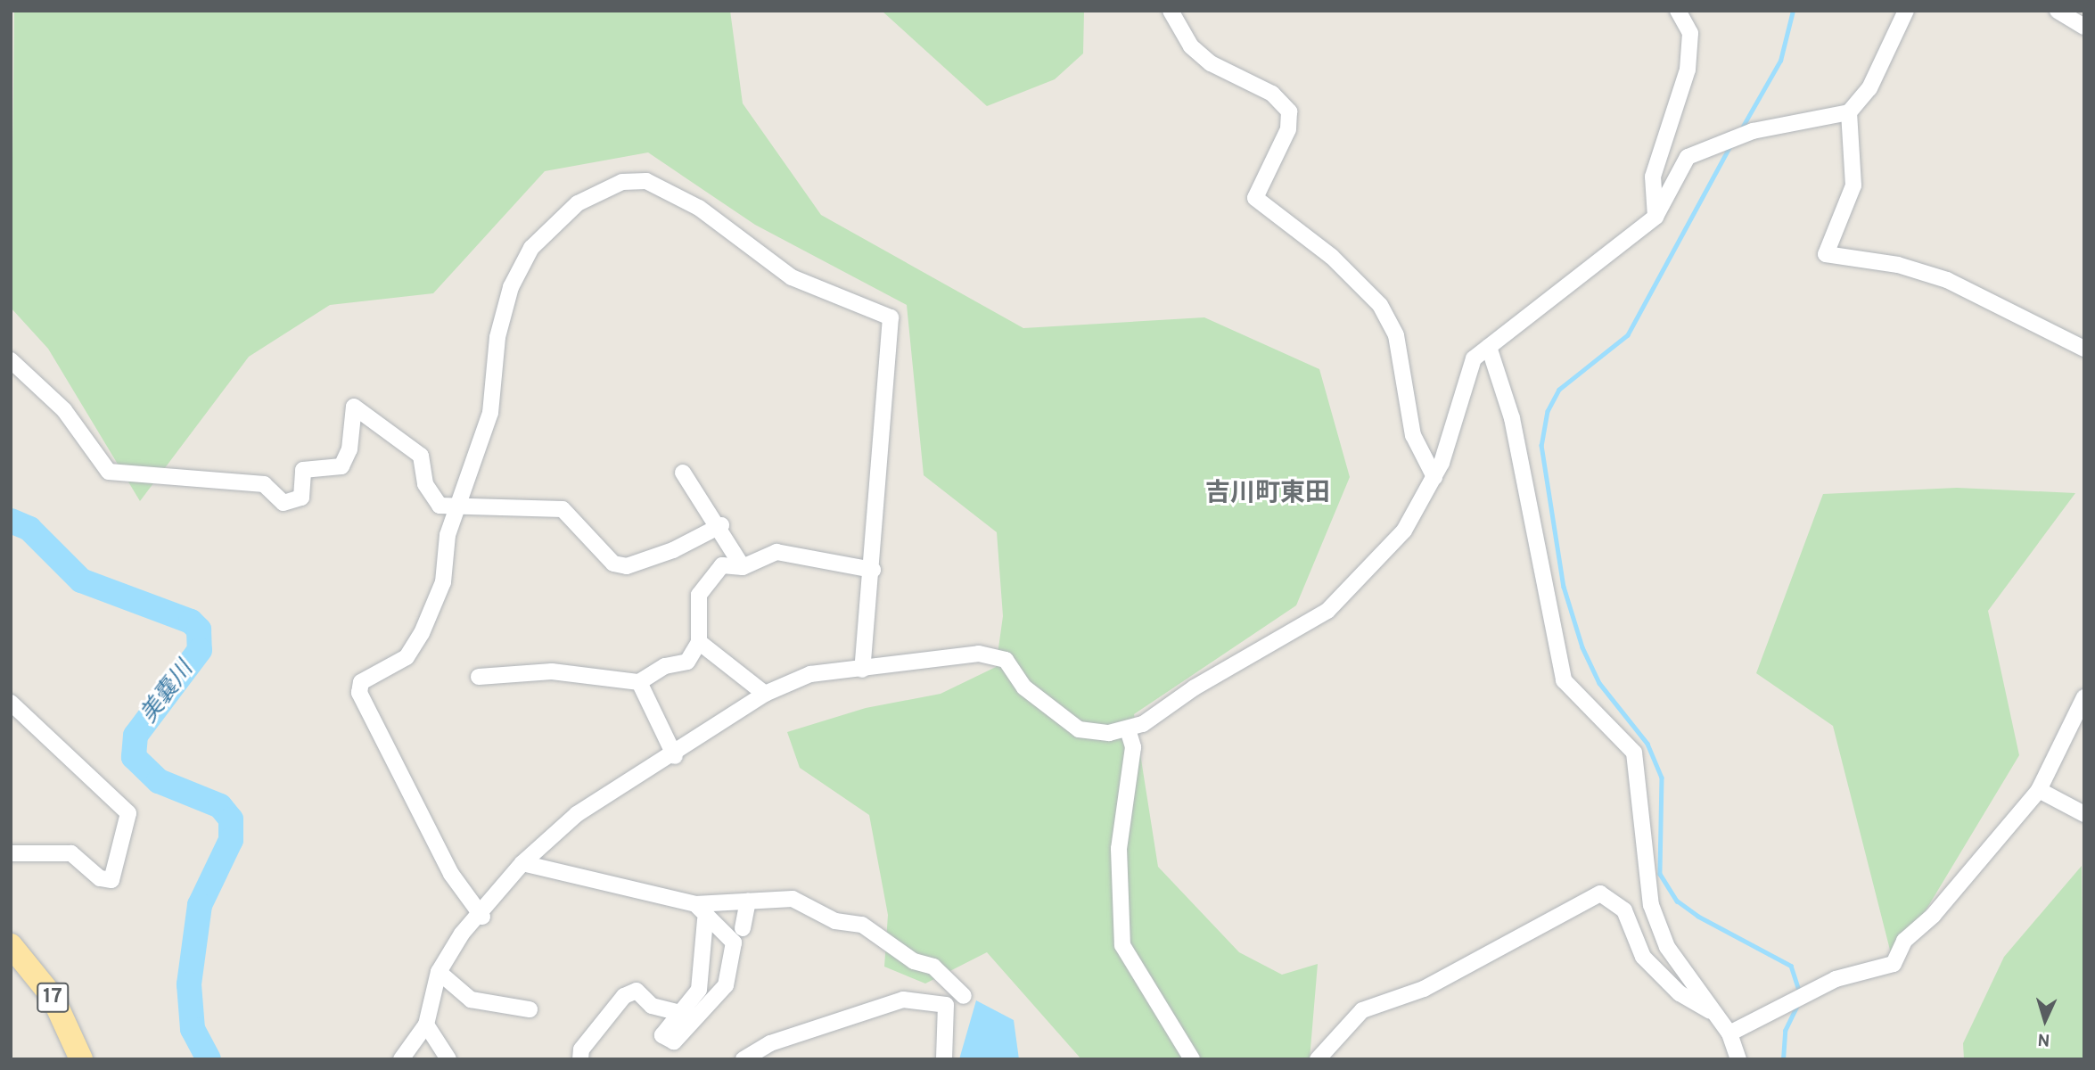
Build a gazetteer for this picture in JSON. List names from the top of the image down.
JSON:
{
  "streets": {
    "main road": ["17"]
  },
  "districts": ["吉川町東田"],
  "water": ["美嚢川"],
  "north": "bottom"
}
